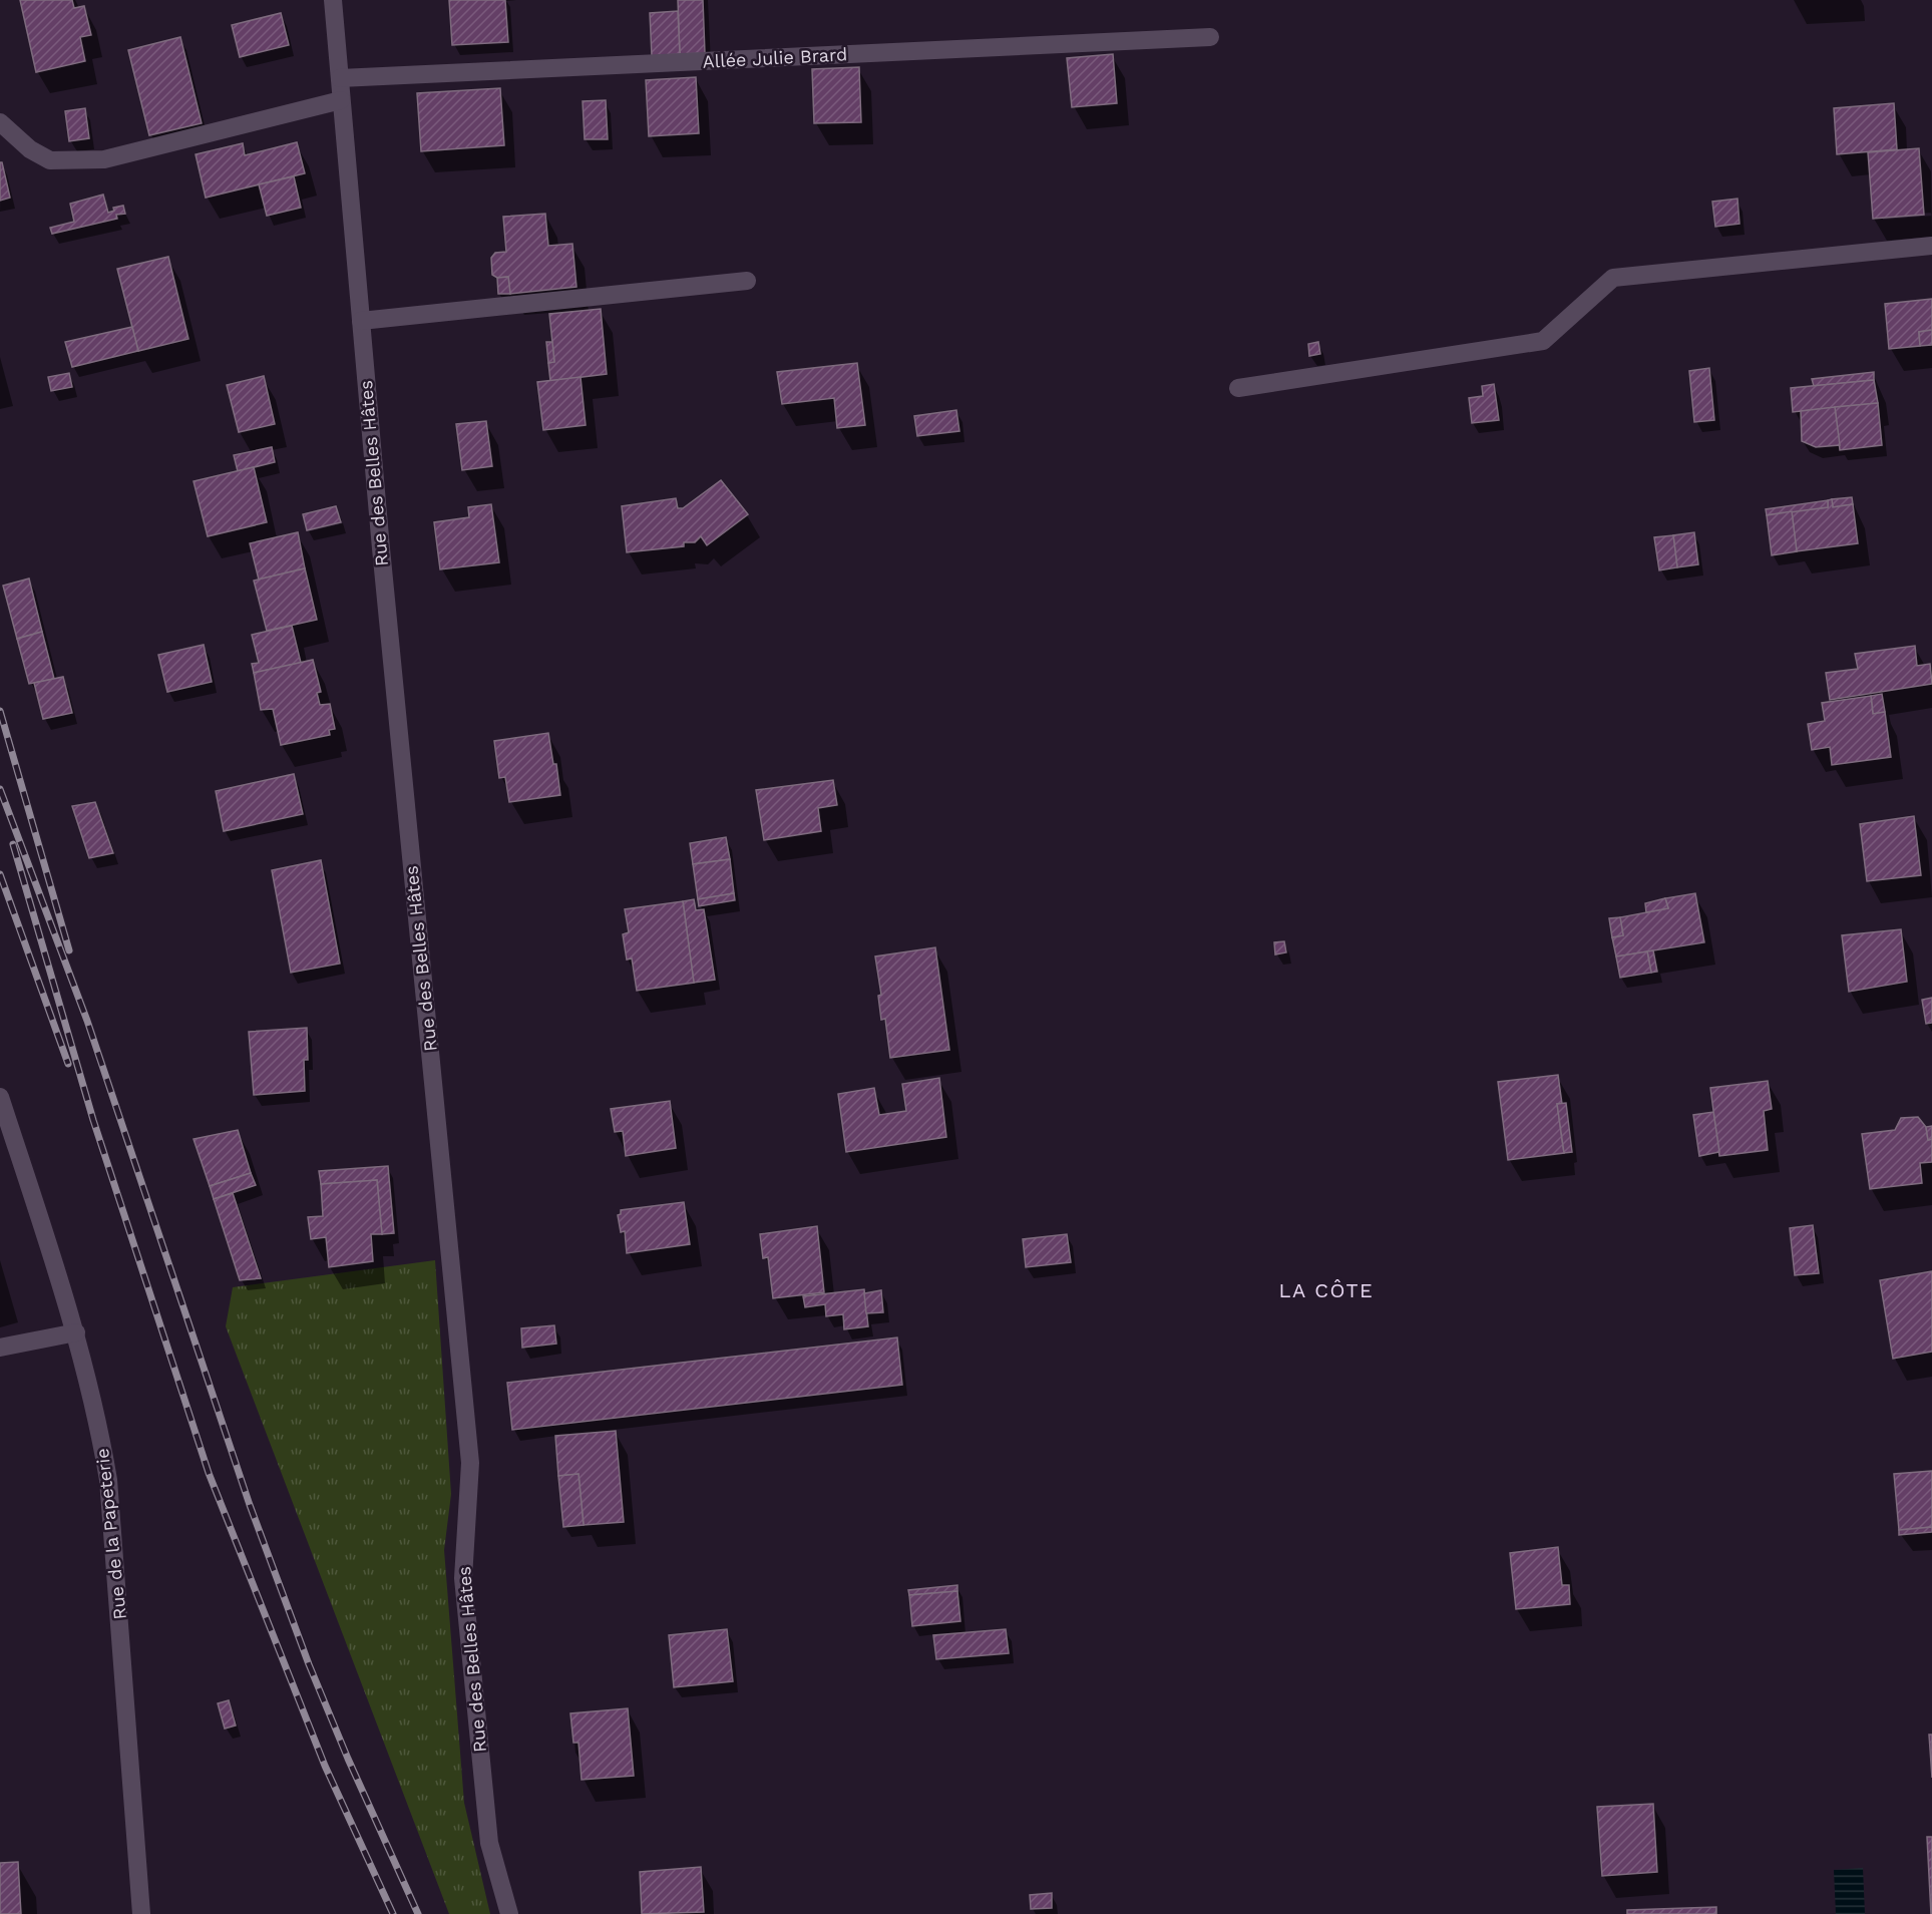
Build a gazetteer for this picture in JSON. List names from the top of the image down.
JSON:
{
  "streets": {
    "street": ["Allée Julie Brard", "Rue des Belles Hâtes", "Rue de la Papeterie"]
  },
  "crossings": [
    ["Allée Julie Brard", "Rue des Belles Hâtes"]
  ],
  "districts": ["LA CÔTE"]
}
